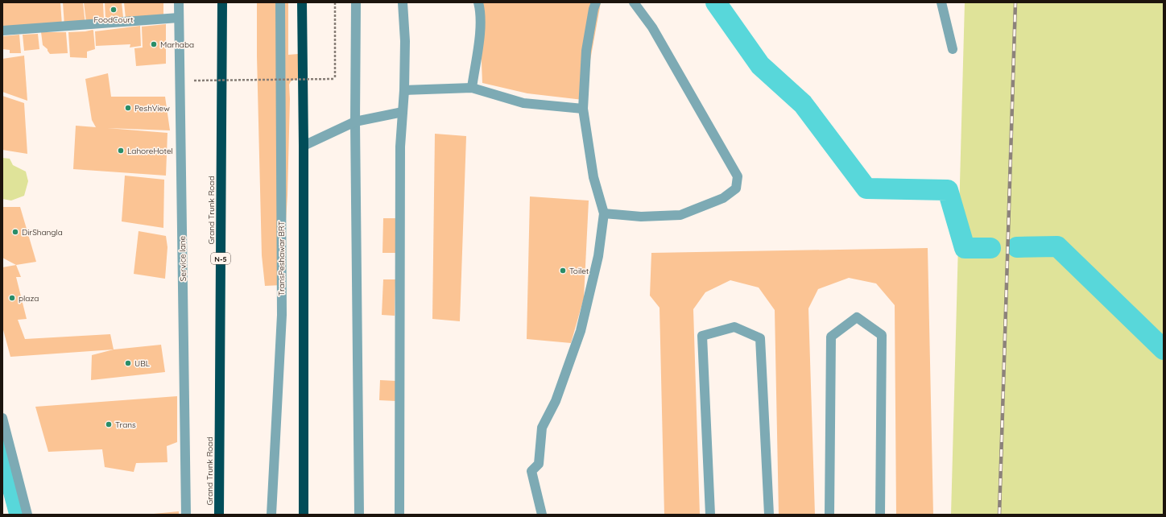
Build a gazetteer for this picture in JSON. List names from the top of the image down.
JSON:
{
  "streets": {
    "highway": ["Grand Trunk Road", "N-5"],
    "street": ["Service lane", "TransPeshawar BRT"]
  },
  "places": [
    "FoodCourt",
    "Marhaba",
    "PeshView",
    "LahoreHotel",
    "DirShangla",
    "Toilet",
    "plaza",
    "UBL",
    "Trans"
  ]
}
